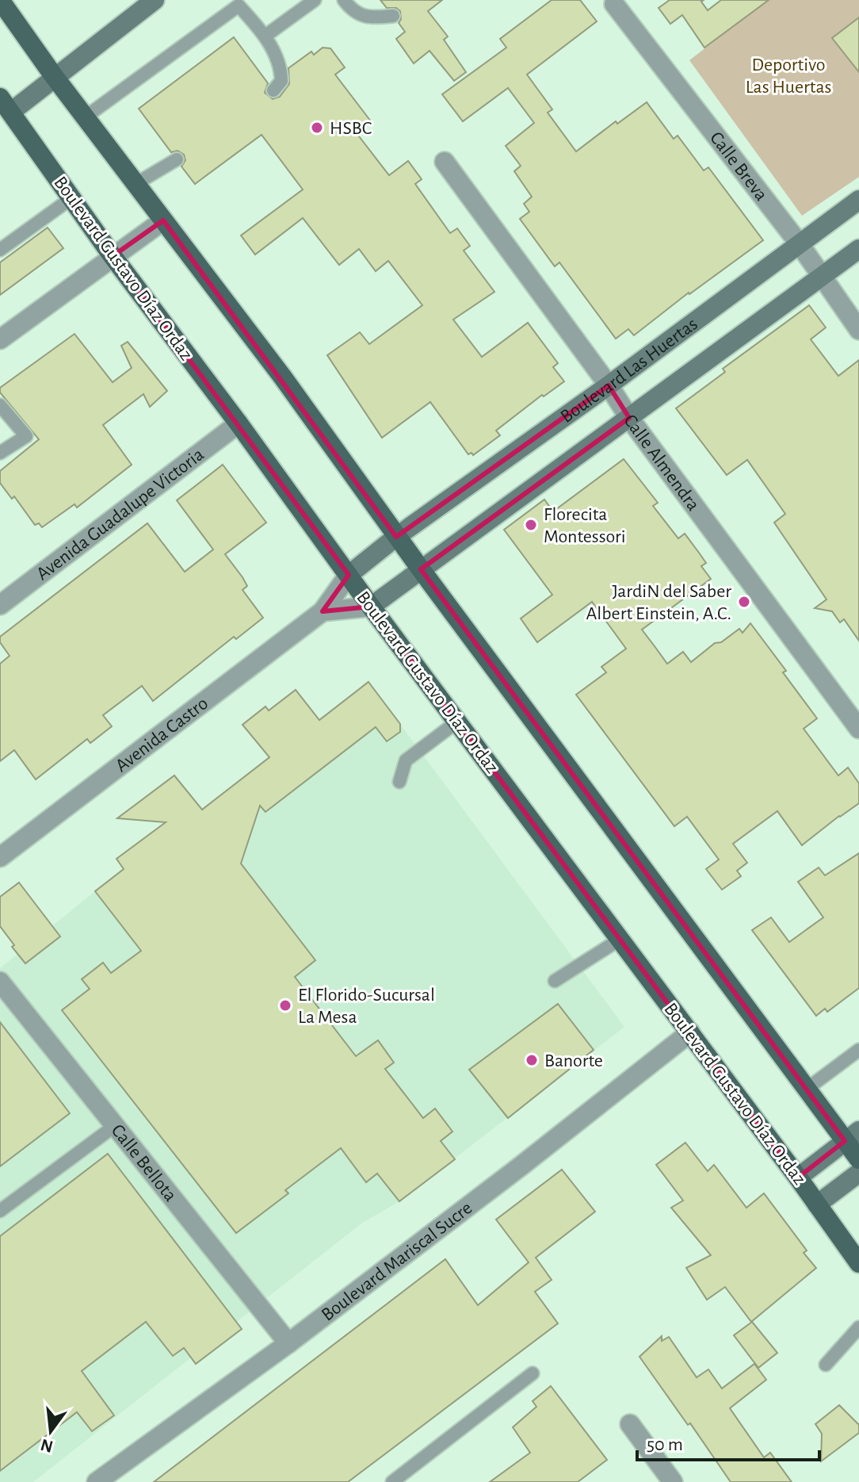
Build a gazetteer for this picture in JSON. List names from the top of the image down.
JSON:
{
  "streets": {
    "main road": ["Boulevard Gustavo Díaz Ordaz", "Boulevard Las Huertas"],
    "street": [
      "Calle Breva",
      "Calle Almendra",
      "Avenida Guadalupe Victoria",
      "Avenida Castro",
      "Calle Bellota",
      "Boulevard Mariscal Sucre"
    ]
  },
  "crossings": [
    ["Calle Breva", "Boulevard Las Huertas"],
    ["Boulevard Gustavo Díaz Ordaz", "Boulevard Las Huertas"],
    ["Boulevard Gustavo Díaz Ordaz", "Avenida Guadalupe Victoria"],
    ["Boulevard Gustavo Díaz Ordaz", "Avenida Castro"],
    ["Boulevard Gustavo Díaz Ordaz", "Boulevard Mariscal Sucre"],
    ["Boulevard Las Huertas", "Calle Almendra"],
    ["Boulevard Las Huertas", "Avenida Castro"],
    ["Calle Bellota", "Boulevard Mariscal Sucre"]
  ],
  "parks": ["Deportivo Las Huertas"],
  "places": [
    "HSBC",
    "Florecita Montessori",
    "JardiN del Saber Albert Einstein, A.C.",
    "El Florido-Sucursal La Mesa",
    "Banorte"
  ],
  "scale_bar": "50 m",
  "north": "bottom"
}
